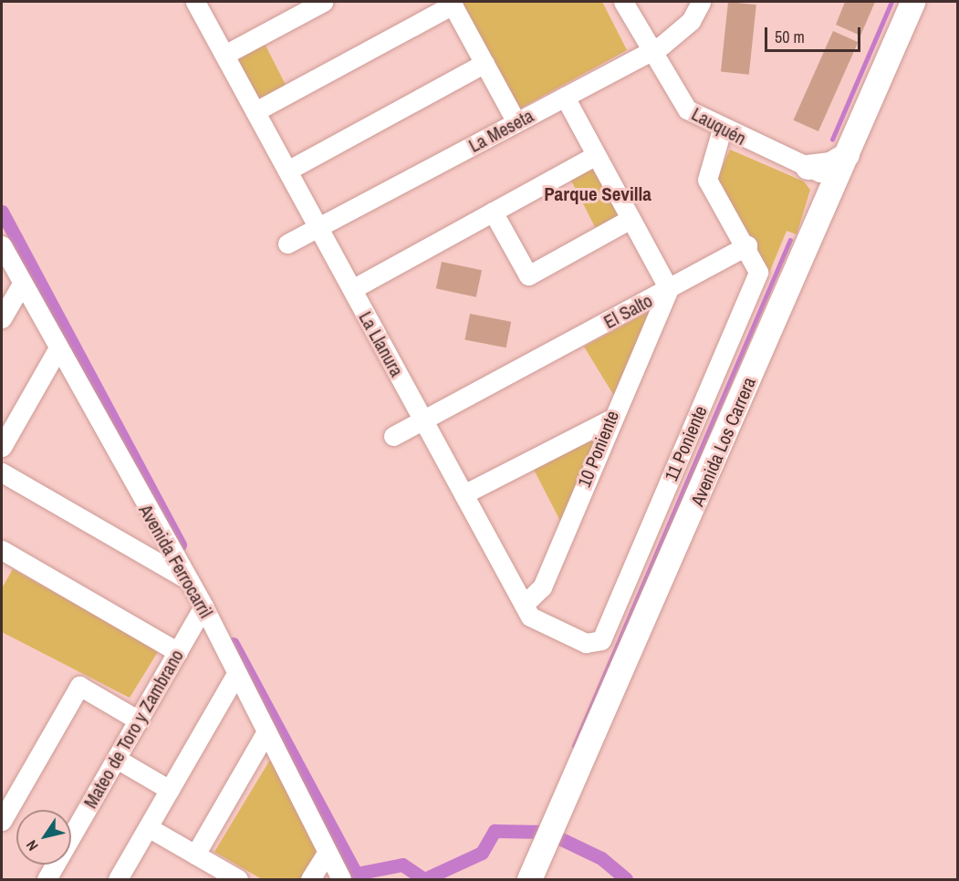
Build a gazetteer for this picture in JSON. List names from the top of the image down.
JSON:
{
  "streets": {
    "main road": ["Avenida Los Carrera"],
    "street": [
      "Lauquén",
      "La Meseta",
      "El Salto",
      "La Llanura",
      "11 Poniente",
      "10 Poniente",
      "Avenida Ferrocarril",
      "Mateo de Toro y Zambrano"
    ]
  },
  "crossings": [
    ["Lauquén", "La Meseta"],
    ["Lauquén", "Avenida Los Carrera"],
    ["La Meseta", "La Llanura"],
    ["El Salto", "La Llanura"],
    ["El Salto", "11 Poniente"],
    ["El Salto", "10 Poniente"],
    ["La Llanura", "11 Poniente"],
    ["La Llanura", "10 Poniente"],
    ["Avenida Ferrocarril", "Mateo de Toro y Zambrano"]
  ],
  "districts": ["Parque Sevilla"],
  "scale_bar": "50 m",
  "north": "bottom left"
}
